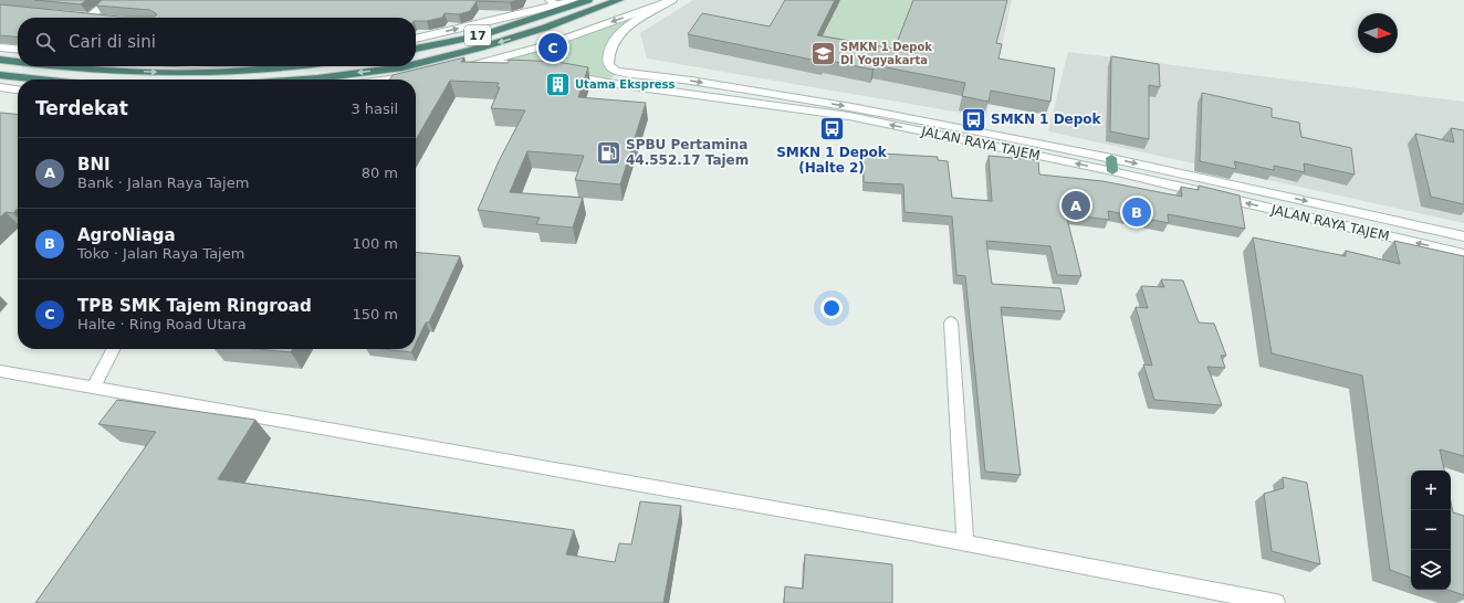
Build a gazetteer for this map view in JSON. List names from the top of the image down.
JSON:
{
  "streets": {
    "highway": ["17"],
    "street": ["JALAN RAYA TAJEM"]
  },
  "places": {
    "school or university": ["SMKN 1 Depok DI Yogyakarta"],
    "building": ["Utama Ekspress"],
    "bus stop": ["SMKN 1 Depok", "SMKN 1 Depok (Halte 2)"],
    "fuel station": ["SPBU Pertamina 44.552.17 Tajem"]
  },
  "north": "right",
  "page": {
    "search": "Cari di sini",
    "pins": ["C", "A", "B"],
    "heading": ["Terdekat", "3 hasil"],
    "list": [
      {
        "mark": "A",
        "name": "BNI",
        "note": "Bank · Jalan Raya Tajem",
        "value": "80 m"
      },
      {
        "mark": "B",
        "name": "AgroNiaga",
        "note": "Toko · Jalan Raya Tajem",
        "value": "100 m"
      },
      {
        "mark": "C",
        "name": "TPB SMK Tajem Ringroad",
        "note": "Halte · Ring Road Utara",
        "value": "150 m"
      }
    ],
    "map_buttons": ["+", "−"]
  }
}
